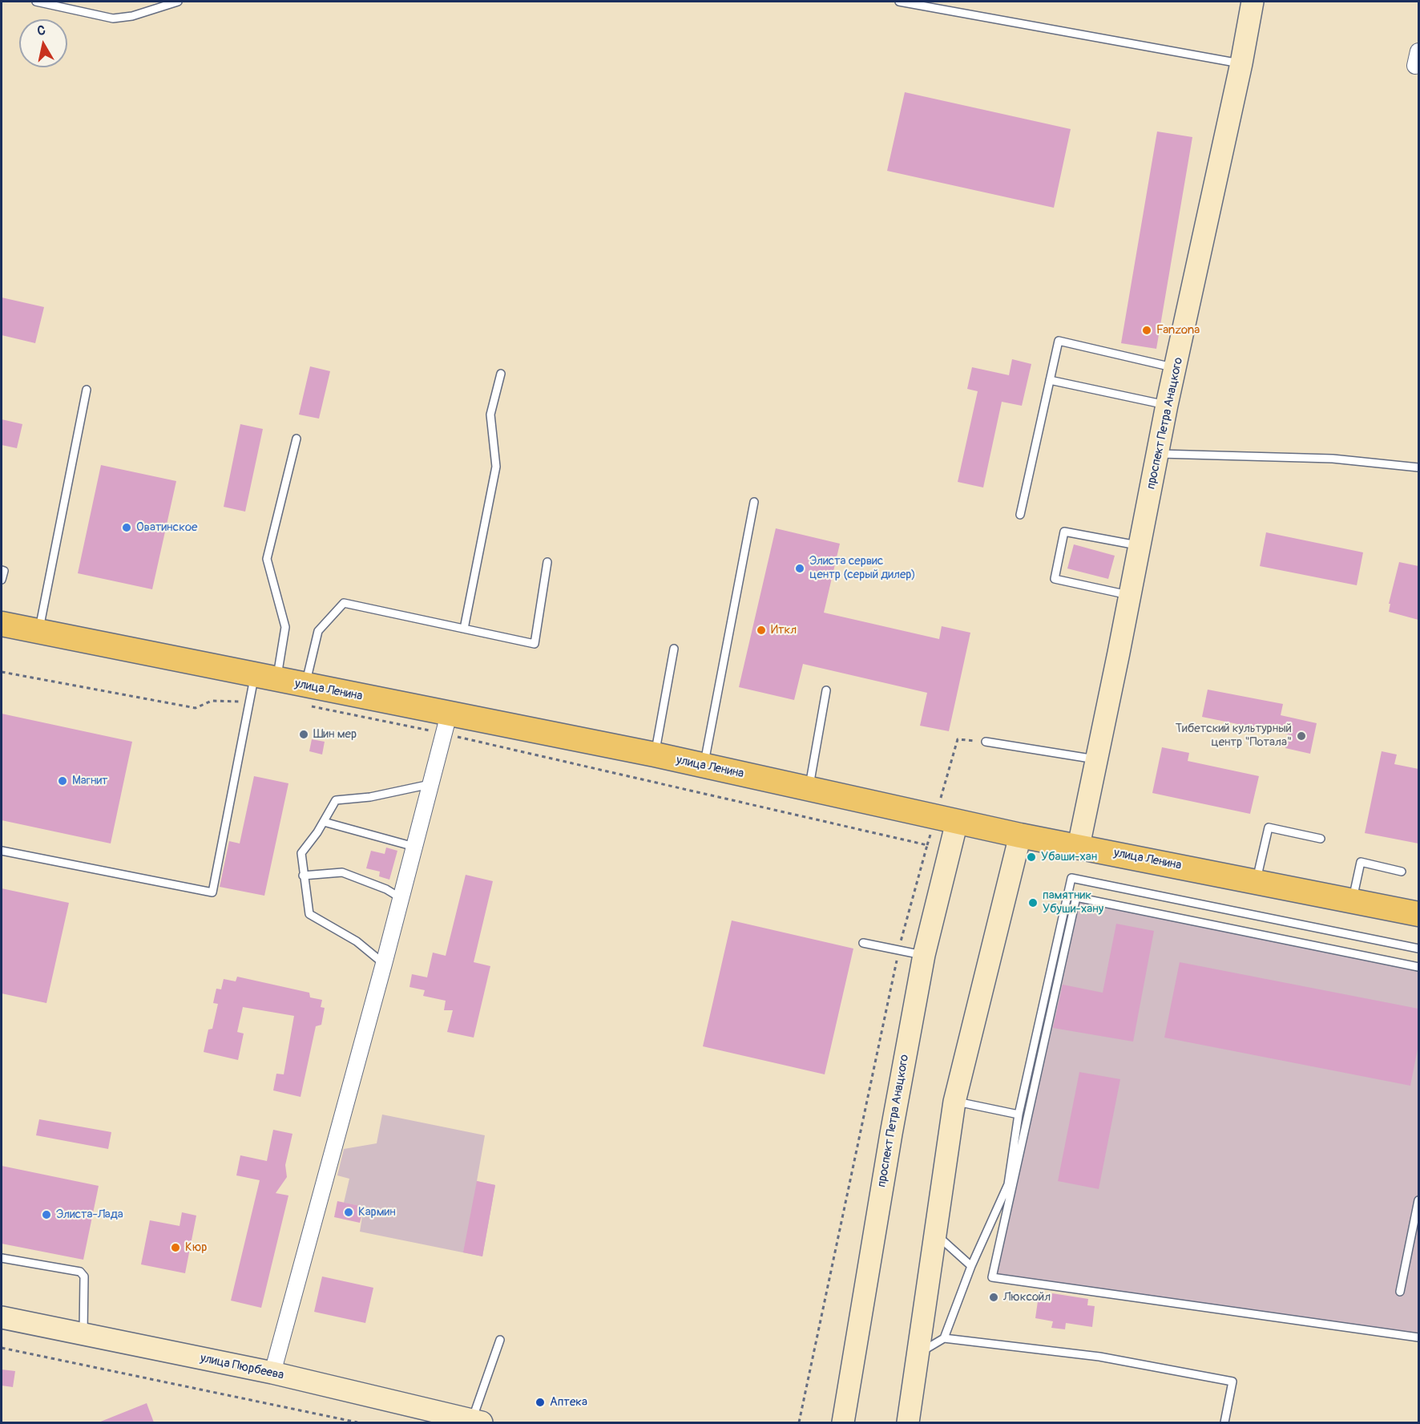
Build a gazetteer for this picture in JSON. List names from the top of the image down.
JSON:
{
  "streets": {
    "main road": ["проспект Петра Анацкого", "улица Ленина", "улица Пюрбеева"]
  },
  "crossings": [
    ["проспект Петра Анацкого", "улица Ленина"]
  ],
  "places": [
    "Fanzona",
    "Оватинское",
    "Элиста сервис центр (серый дилер)",
    "Иткл",
    "Шин мер",
    "Тибетский культурный центр \"Потала\"",
    "Магнит",
    "Убаши-хан",
    "памятник Убуши-хану",
    "Кармин",
    "Элиста-Лада",
    "Кюр",
    "Люксойл",
    "Аптека"
  ],
  "north": "top"
}
